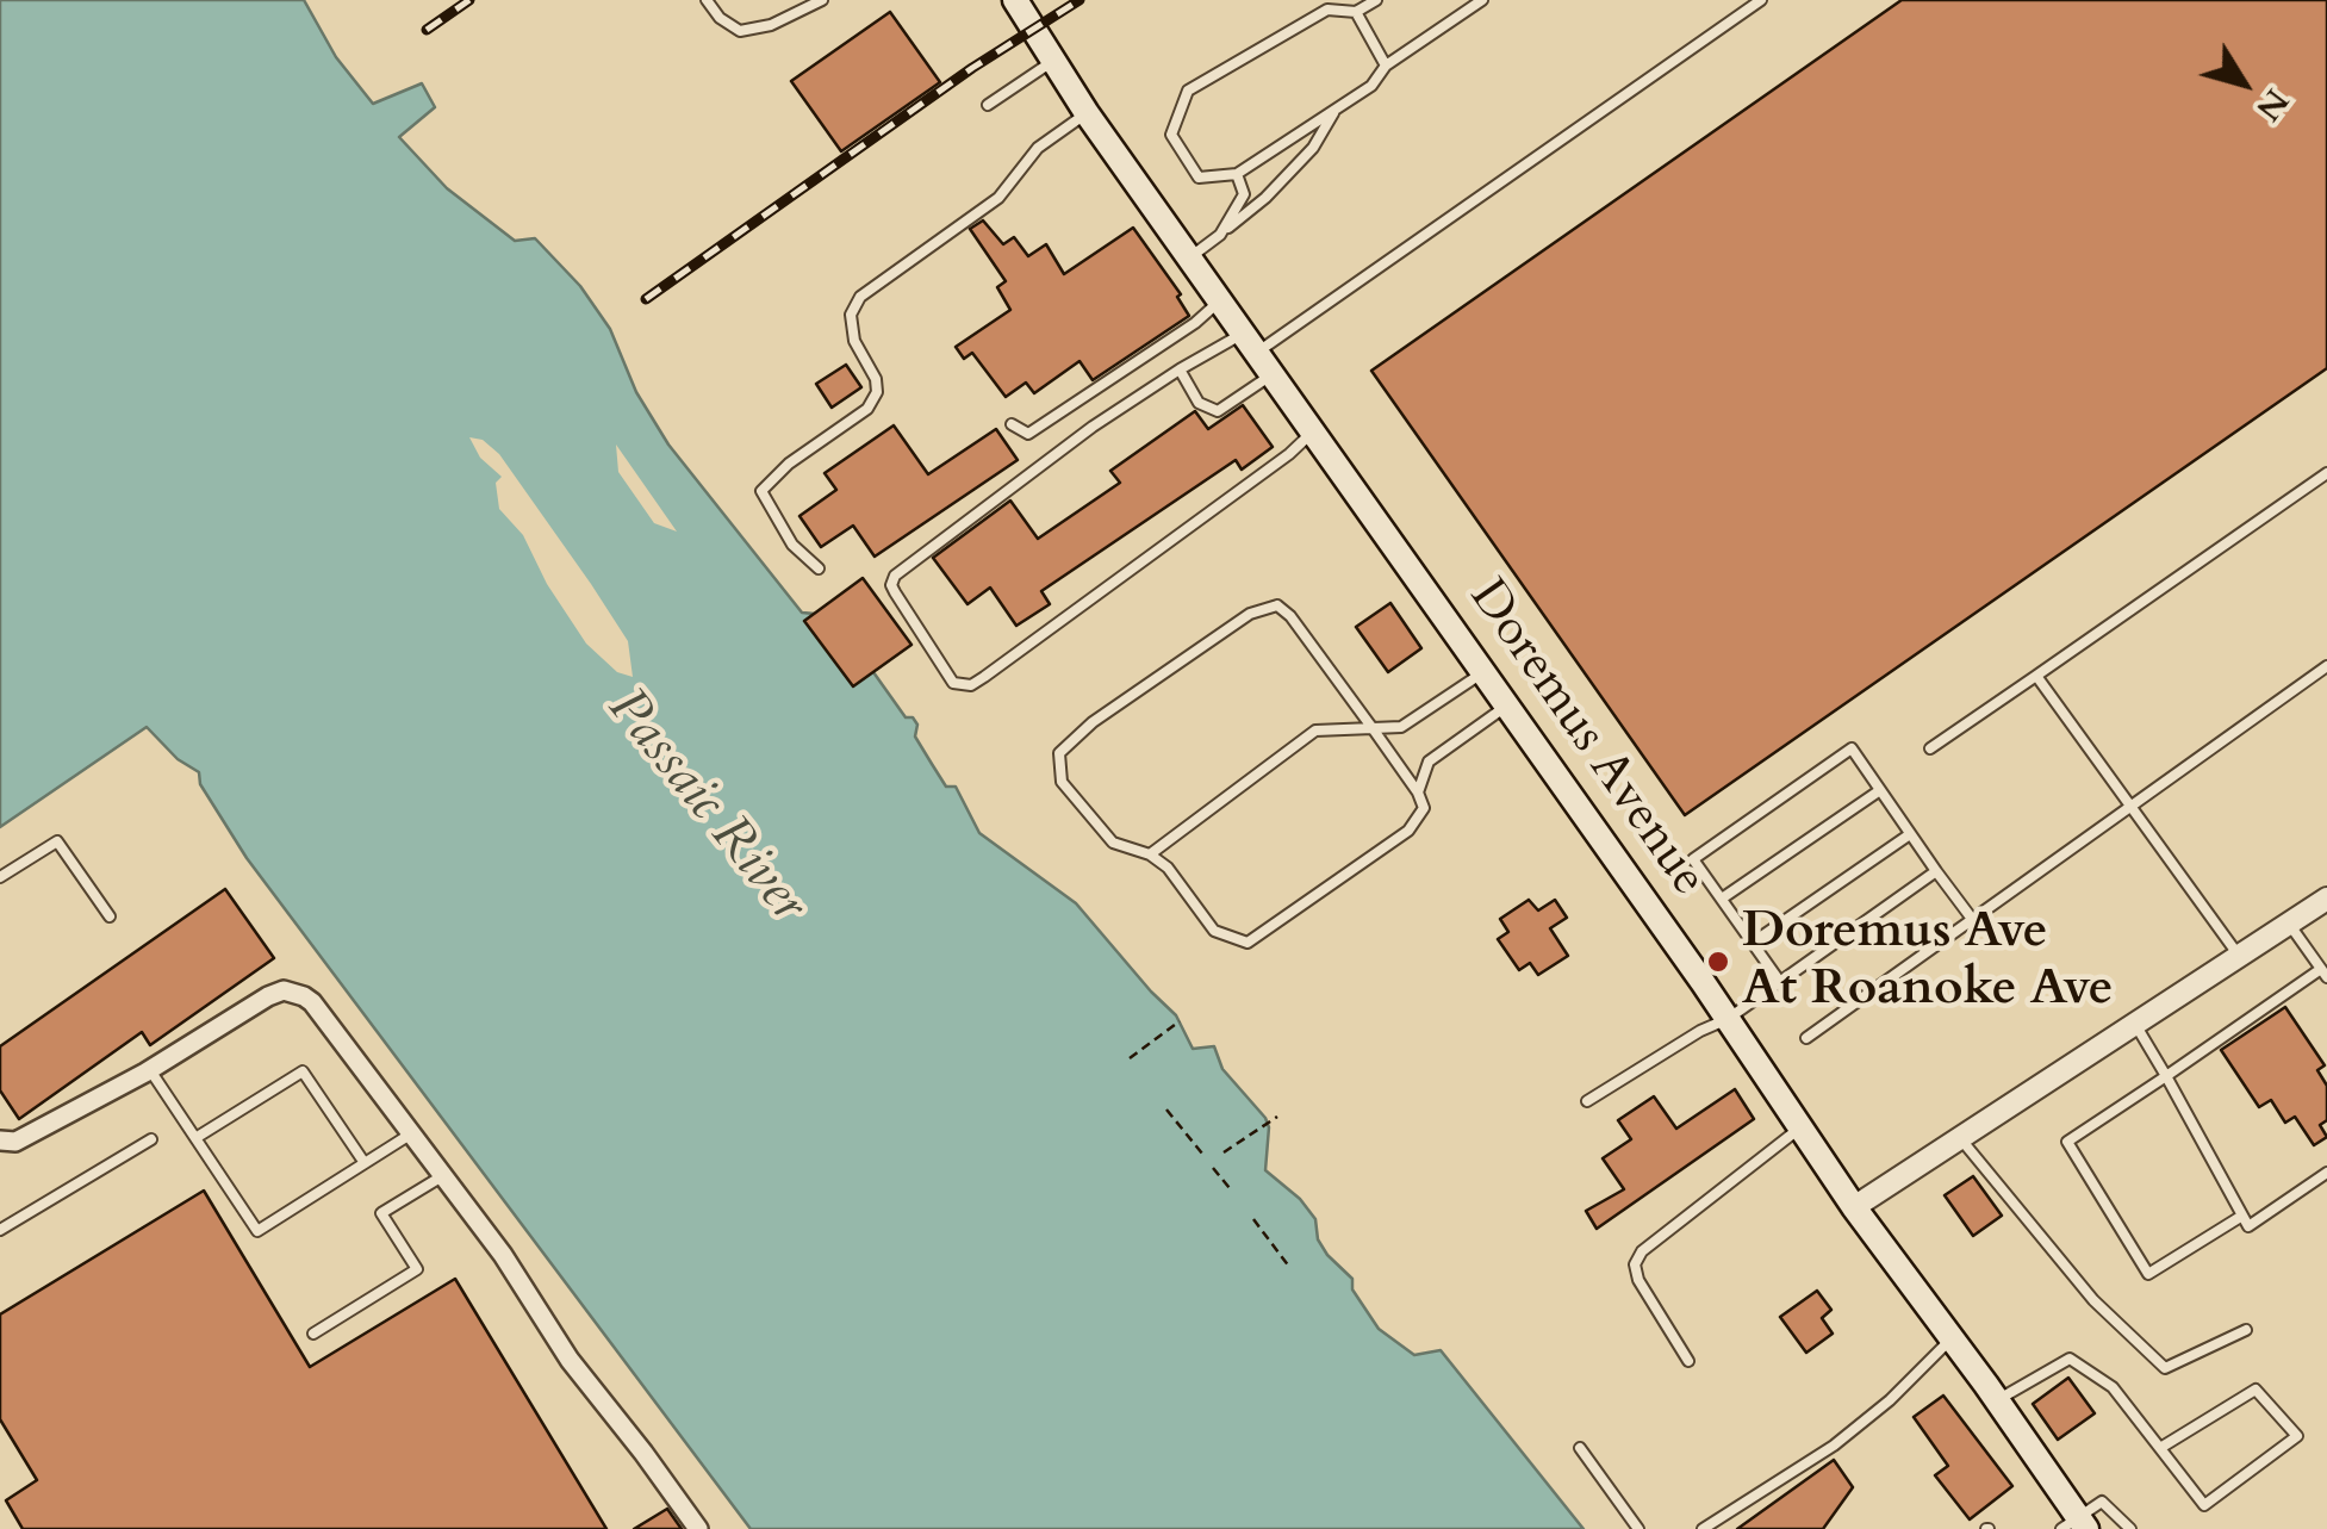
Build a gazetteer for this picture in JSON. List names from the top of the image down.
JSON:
{
  "streets": {
    "main road": ["Doremus Avenue"]
  },
  "water": ["Passaic River"],
  "places": ["Doremus Ave At Roanoke Ave"],
  "north": "bottom right"
}
